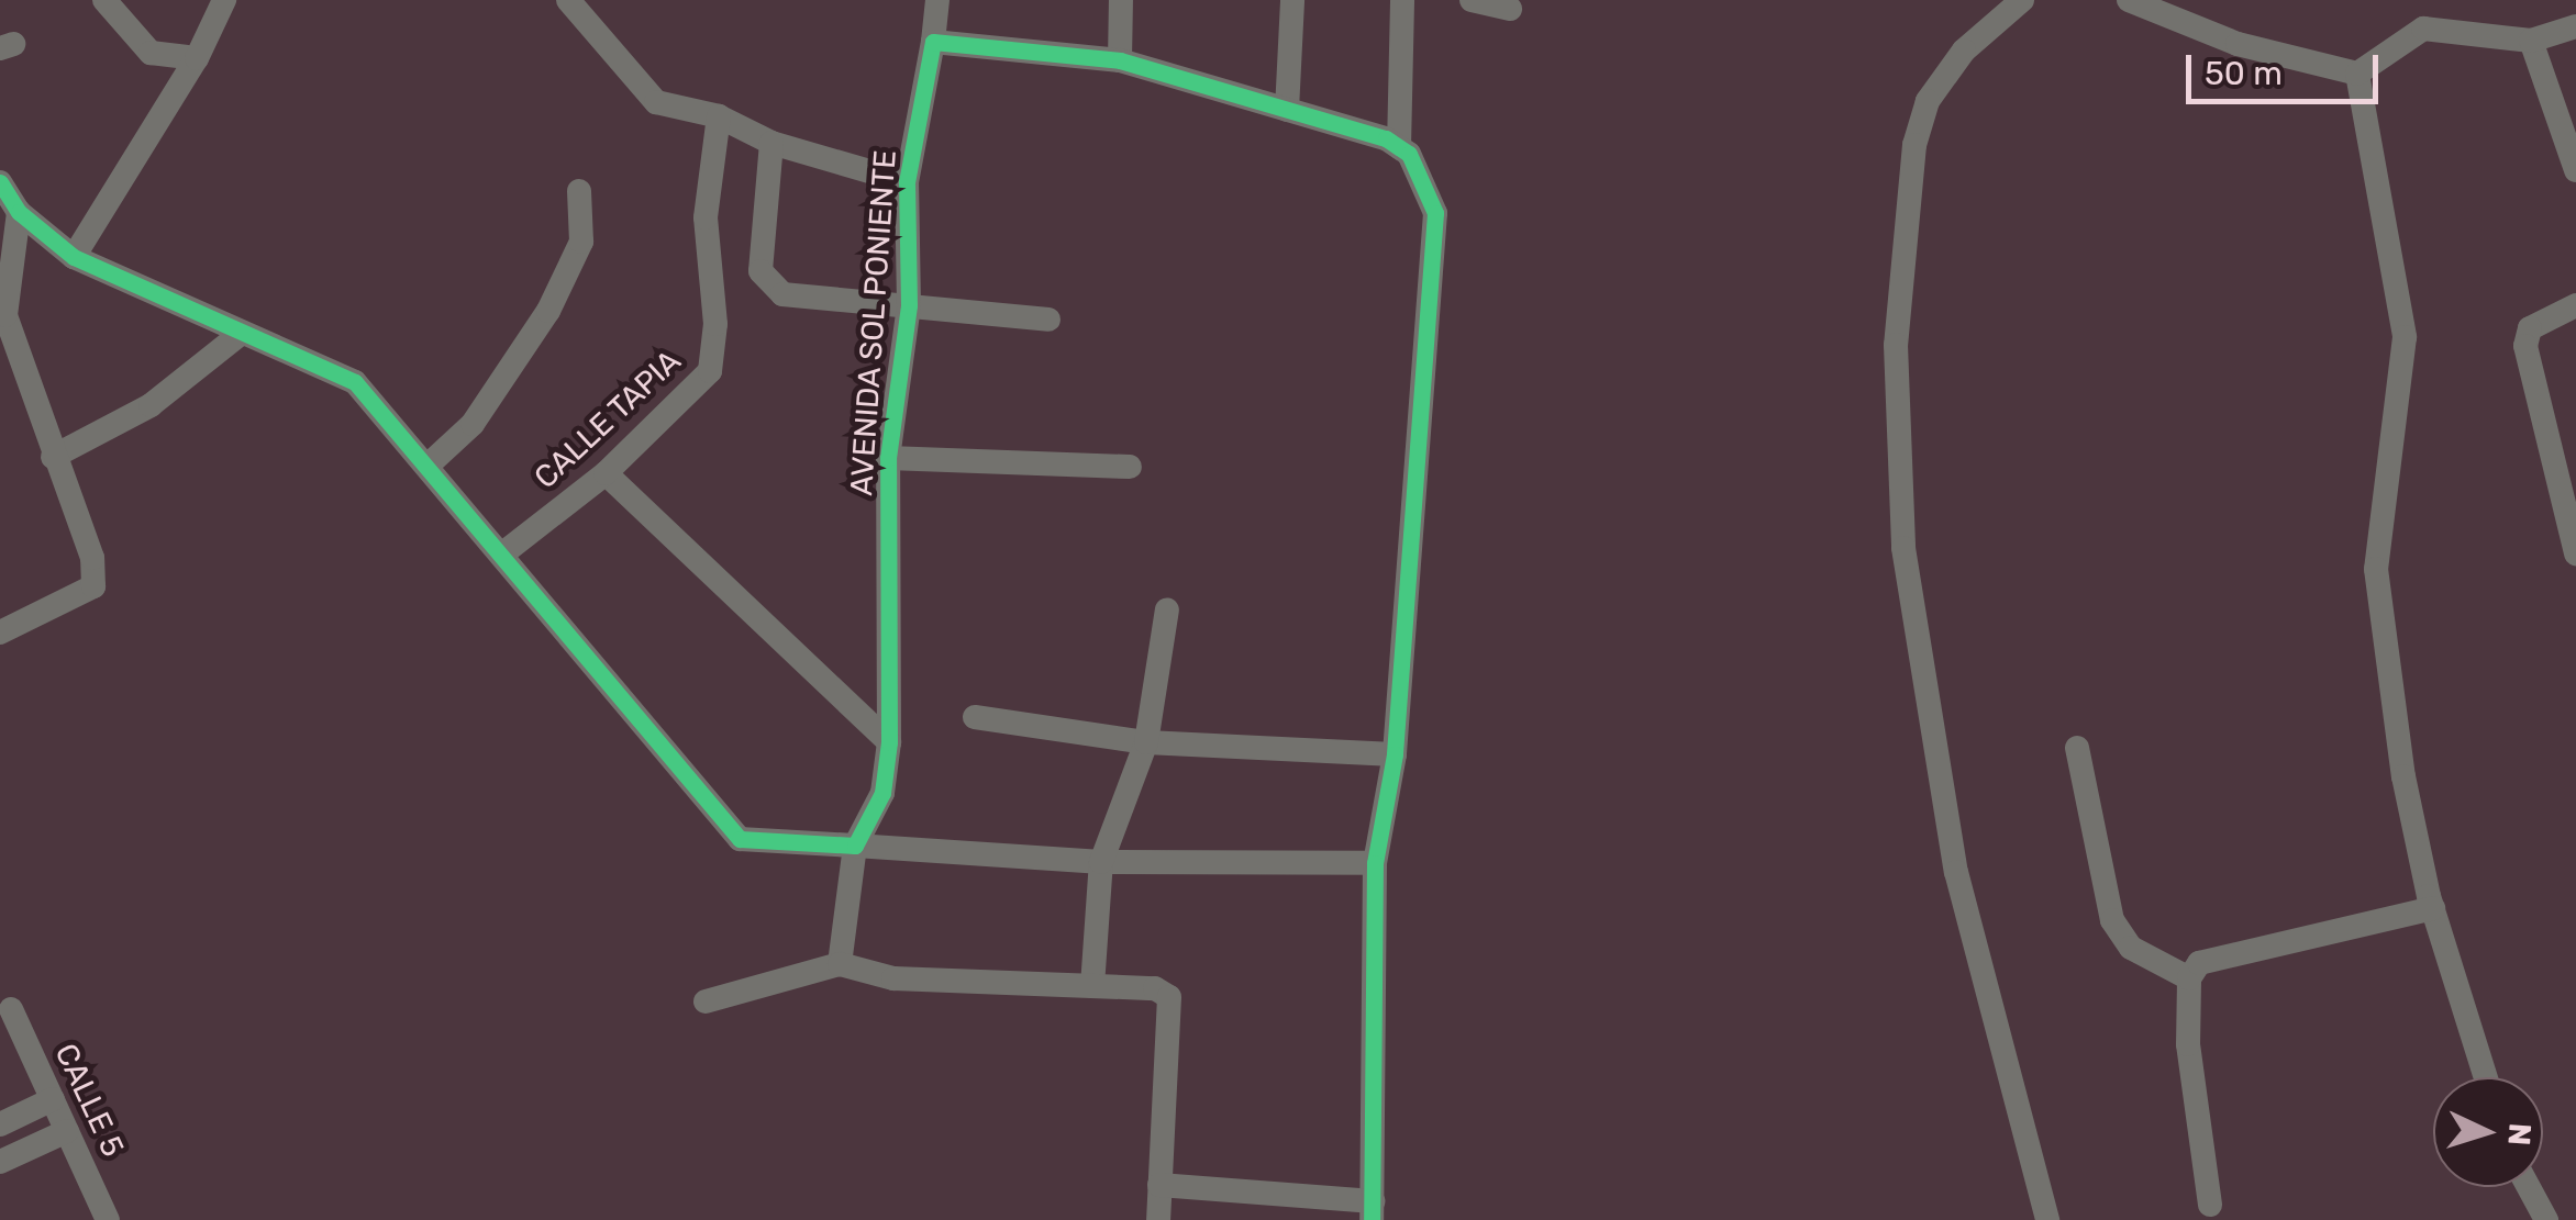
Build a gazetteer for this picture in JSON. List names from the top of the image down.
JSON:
{
  "streets": {
    "street": ["AVENIDA SOL PONIENTE", "CALLE TAPIA", "CALLE 5"]
  },
  "scale_bar": "50 m",
  "north": "right"
}
